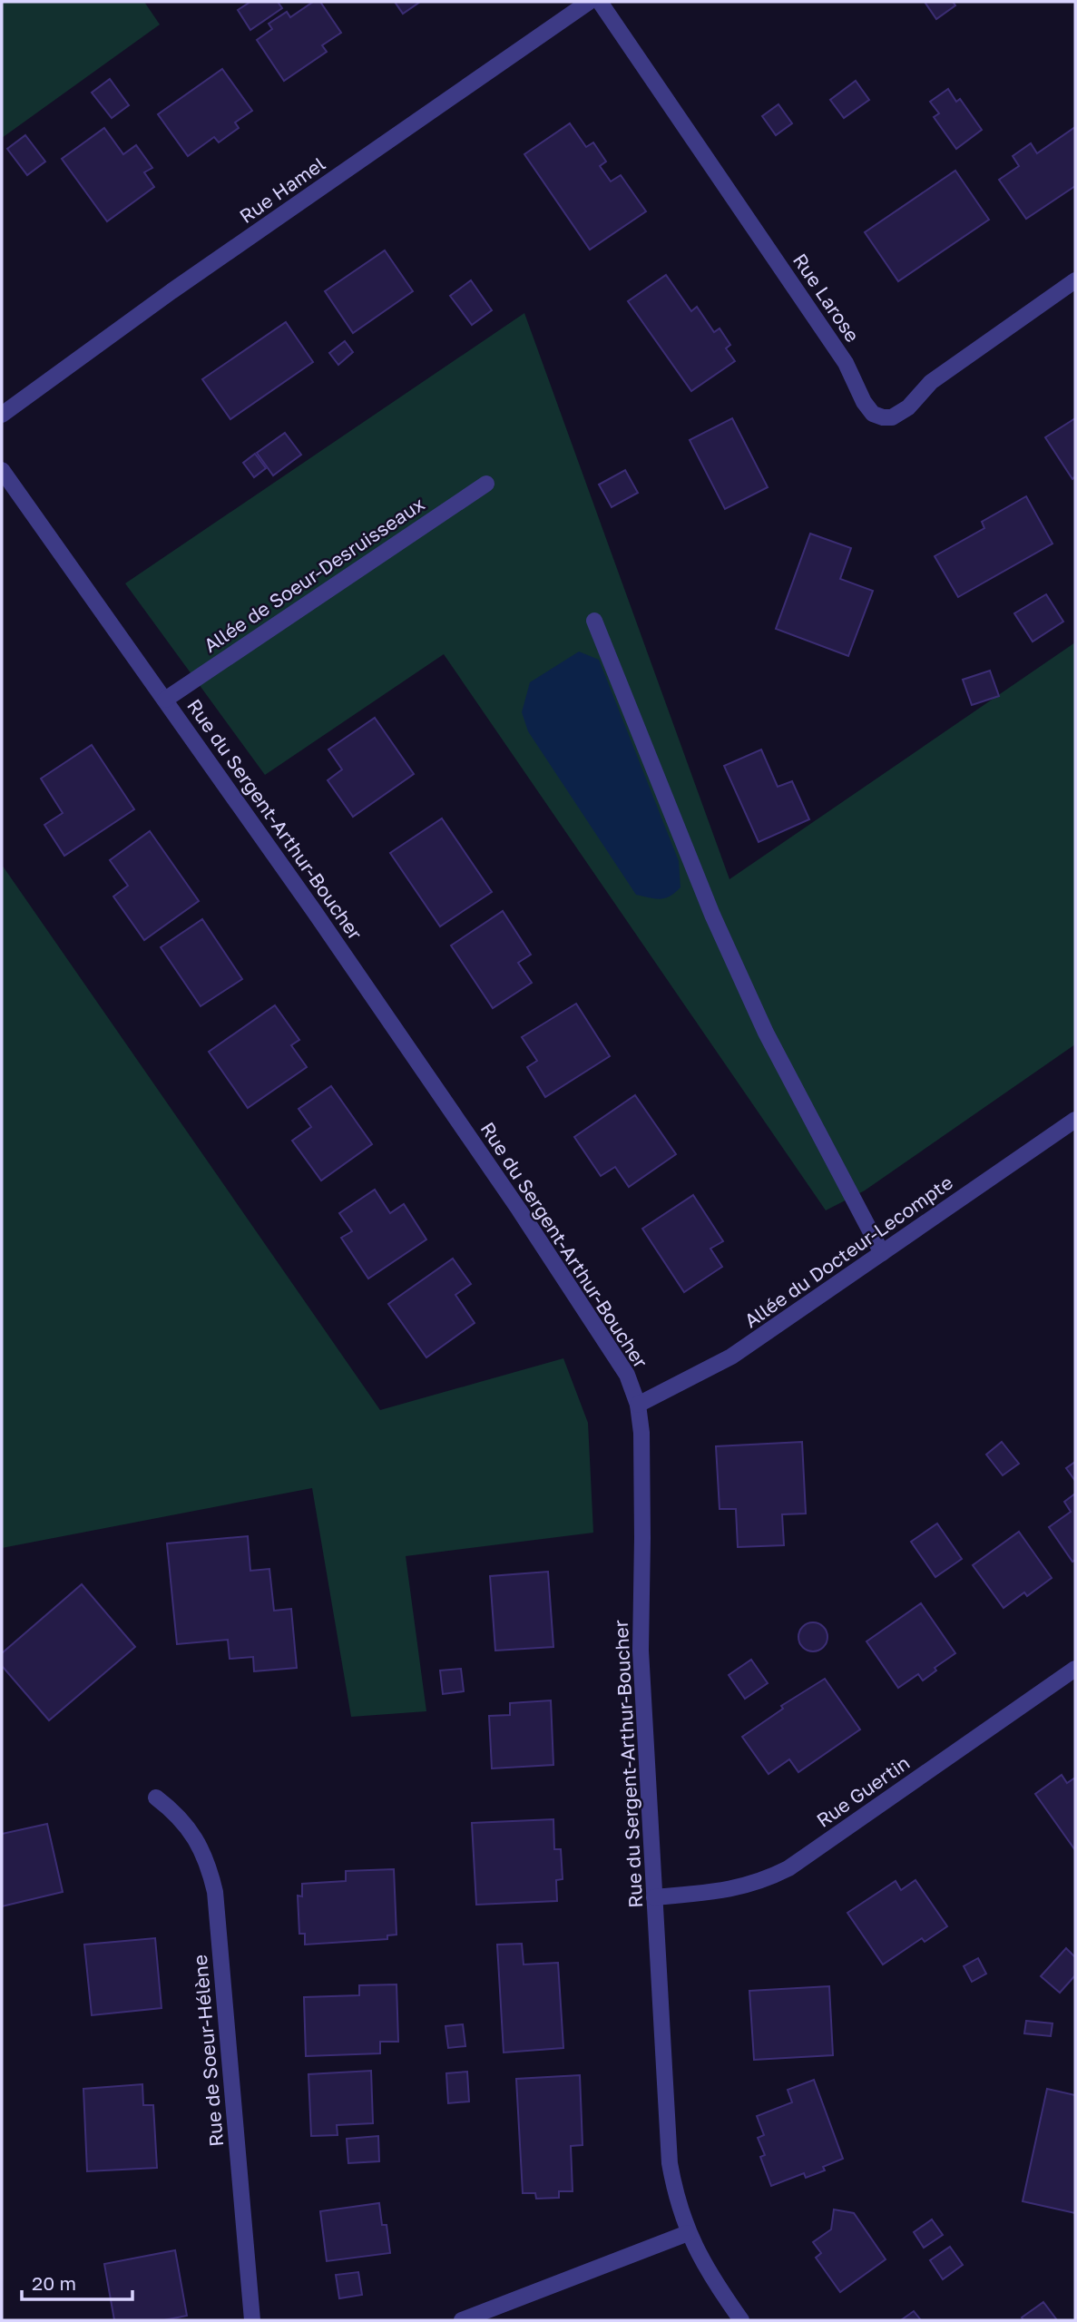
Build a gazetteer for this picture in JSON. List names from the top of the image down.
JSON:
{
  "streets": {
    "street": [
      "Rue Hamel",
      "Rue Larose",
      "Allée de Soeur-Desruisseaux",
      "Rue du Sergent-Arthur-Boucher",
      "Allée du Docteur-Lecompte",
      "Rue Guertin",
      "Rue de Soeur-Hélène"
    ]
  },
  "crossings": [
    ["Allée de Soeur-Desruisseaux", "Rue du Sergent-Arthur-Boucher"],
    ["Rue du Sergent-Arthur-Boucher", "Allée du Docteur-Lecompte"],
    ["Rue du Sergent-Arthur-Boucher", "Rue Guertin"]
  ],
  "scale_bar": "20 m"
}
